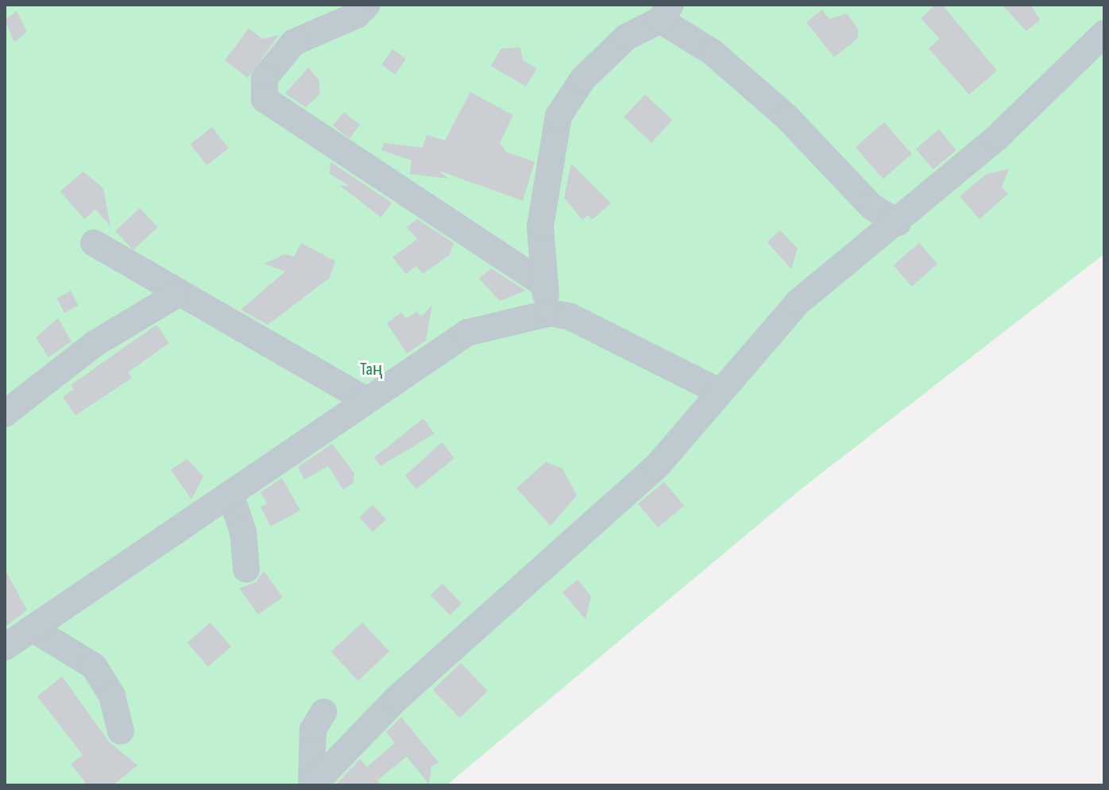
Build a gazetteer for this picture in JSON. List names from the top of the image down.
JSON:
{
  "parks": ["Таң"]
}
